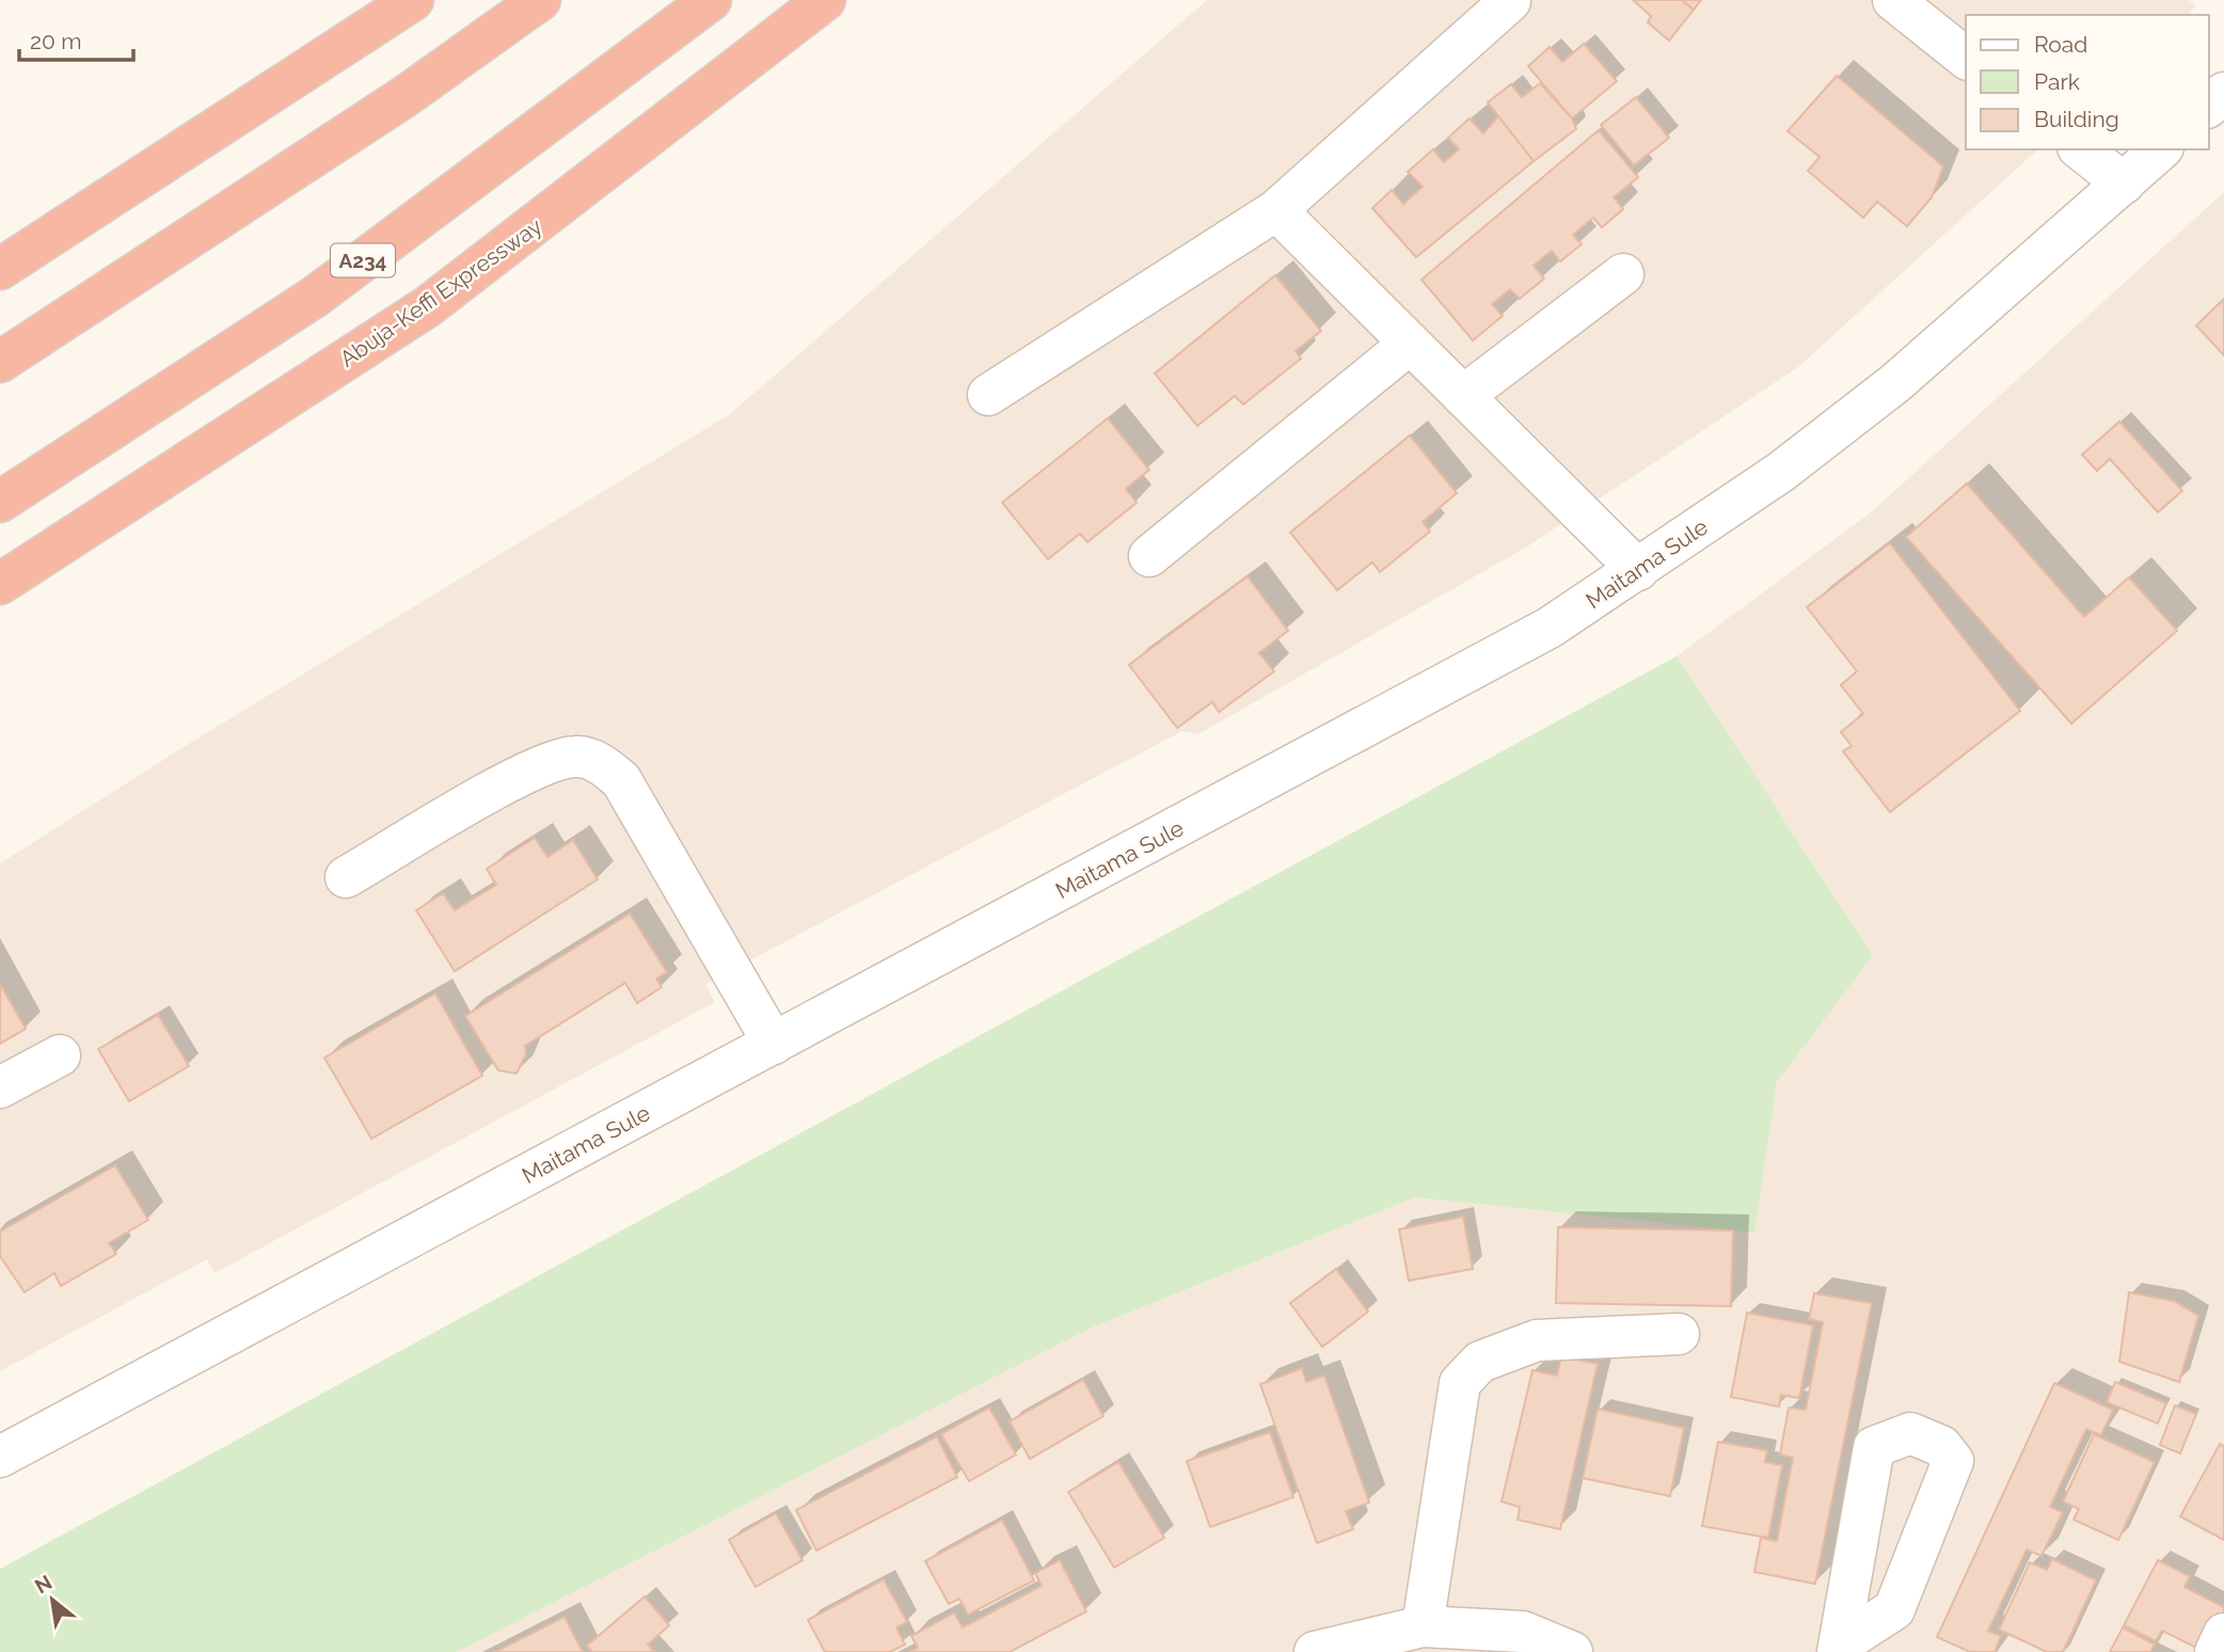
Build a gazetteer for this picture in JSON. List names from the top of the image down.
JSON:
{
  "streets": {
    "highway": ["A234", "Abuja-Keffi Expressway"],
    "street": ["Maitama Sule"]
  },
  "legend": ["Road", "Park", "Building"],
  "scale_bar": "20 m",
  "north": "top left"
}
